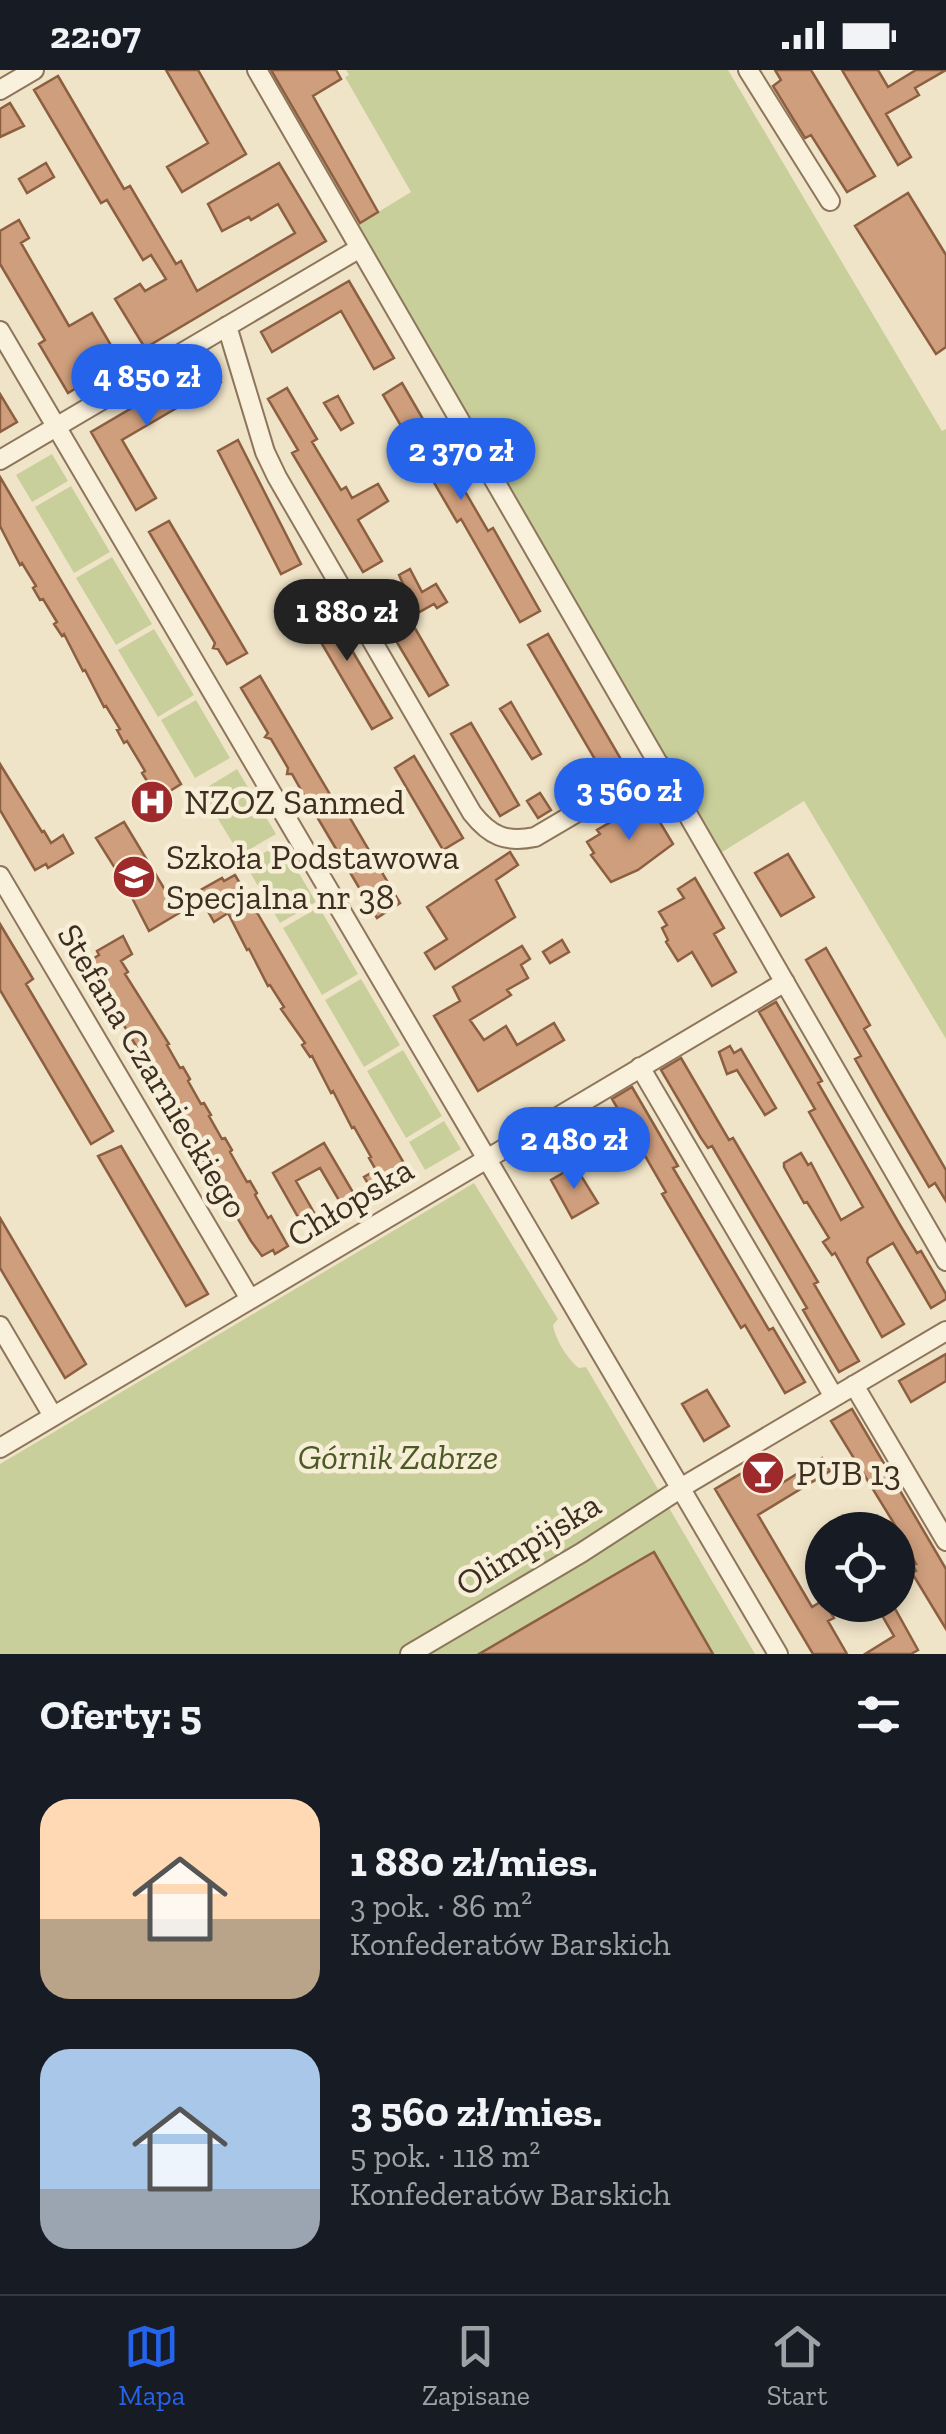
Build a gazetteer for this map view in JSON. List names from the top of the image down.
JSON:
{
  "streets": {
    "street": ["Stefana Czarnieckiego", "Chłopska", "Olimpijska"]
  },
  "crossings": [
    ["Stefana Czarnieckiego", "Chłopska"]
  ],
  "parks": ["Górnik Zabrze"],
  "places": {
    "hospital": ["NZOZ Sanmed"],
    "school or university": ["Szkoła Podstawowa Specjalna nr 38"],
    "bar": ["PUB 13"]
  },
  "page": {
    "status": "22:07",
    "price": [
      "4 850 zł",
      "2 370 zł",
      "1 880 zł",
      "3 560 zł",
      "2 480 zł"
    ],
    "heading": "Oferty: 5",
    "list": [
      {
        "name": "1 880 zł/mies.",
        "note": "3 pok. · 86 m² · Konfederatów Barskich"
      },
      {
        "name": "3 560 zł/mies.",
        "note": "5 pok. · 118 m² · Konfederatów Barskich"
      }
    ],
    "tabs": ["Mapa", "Zapisane", "Start"]
  }
}
